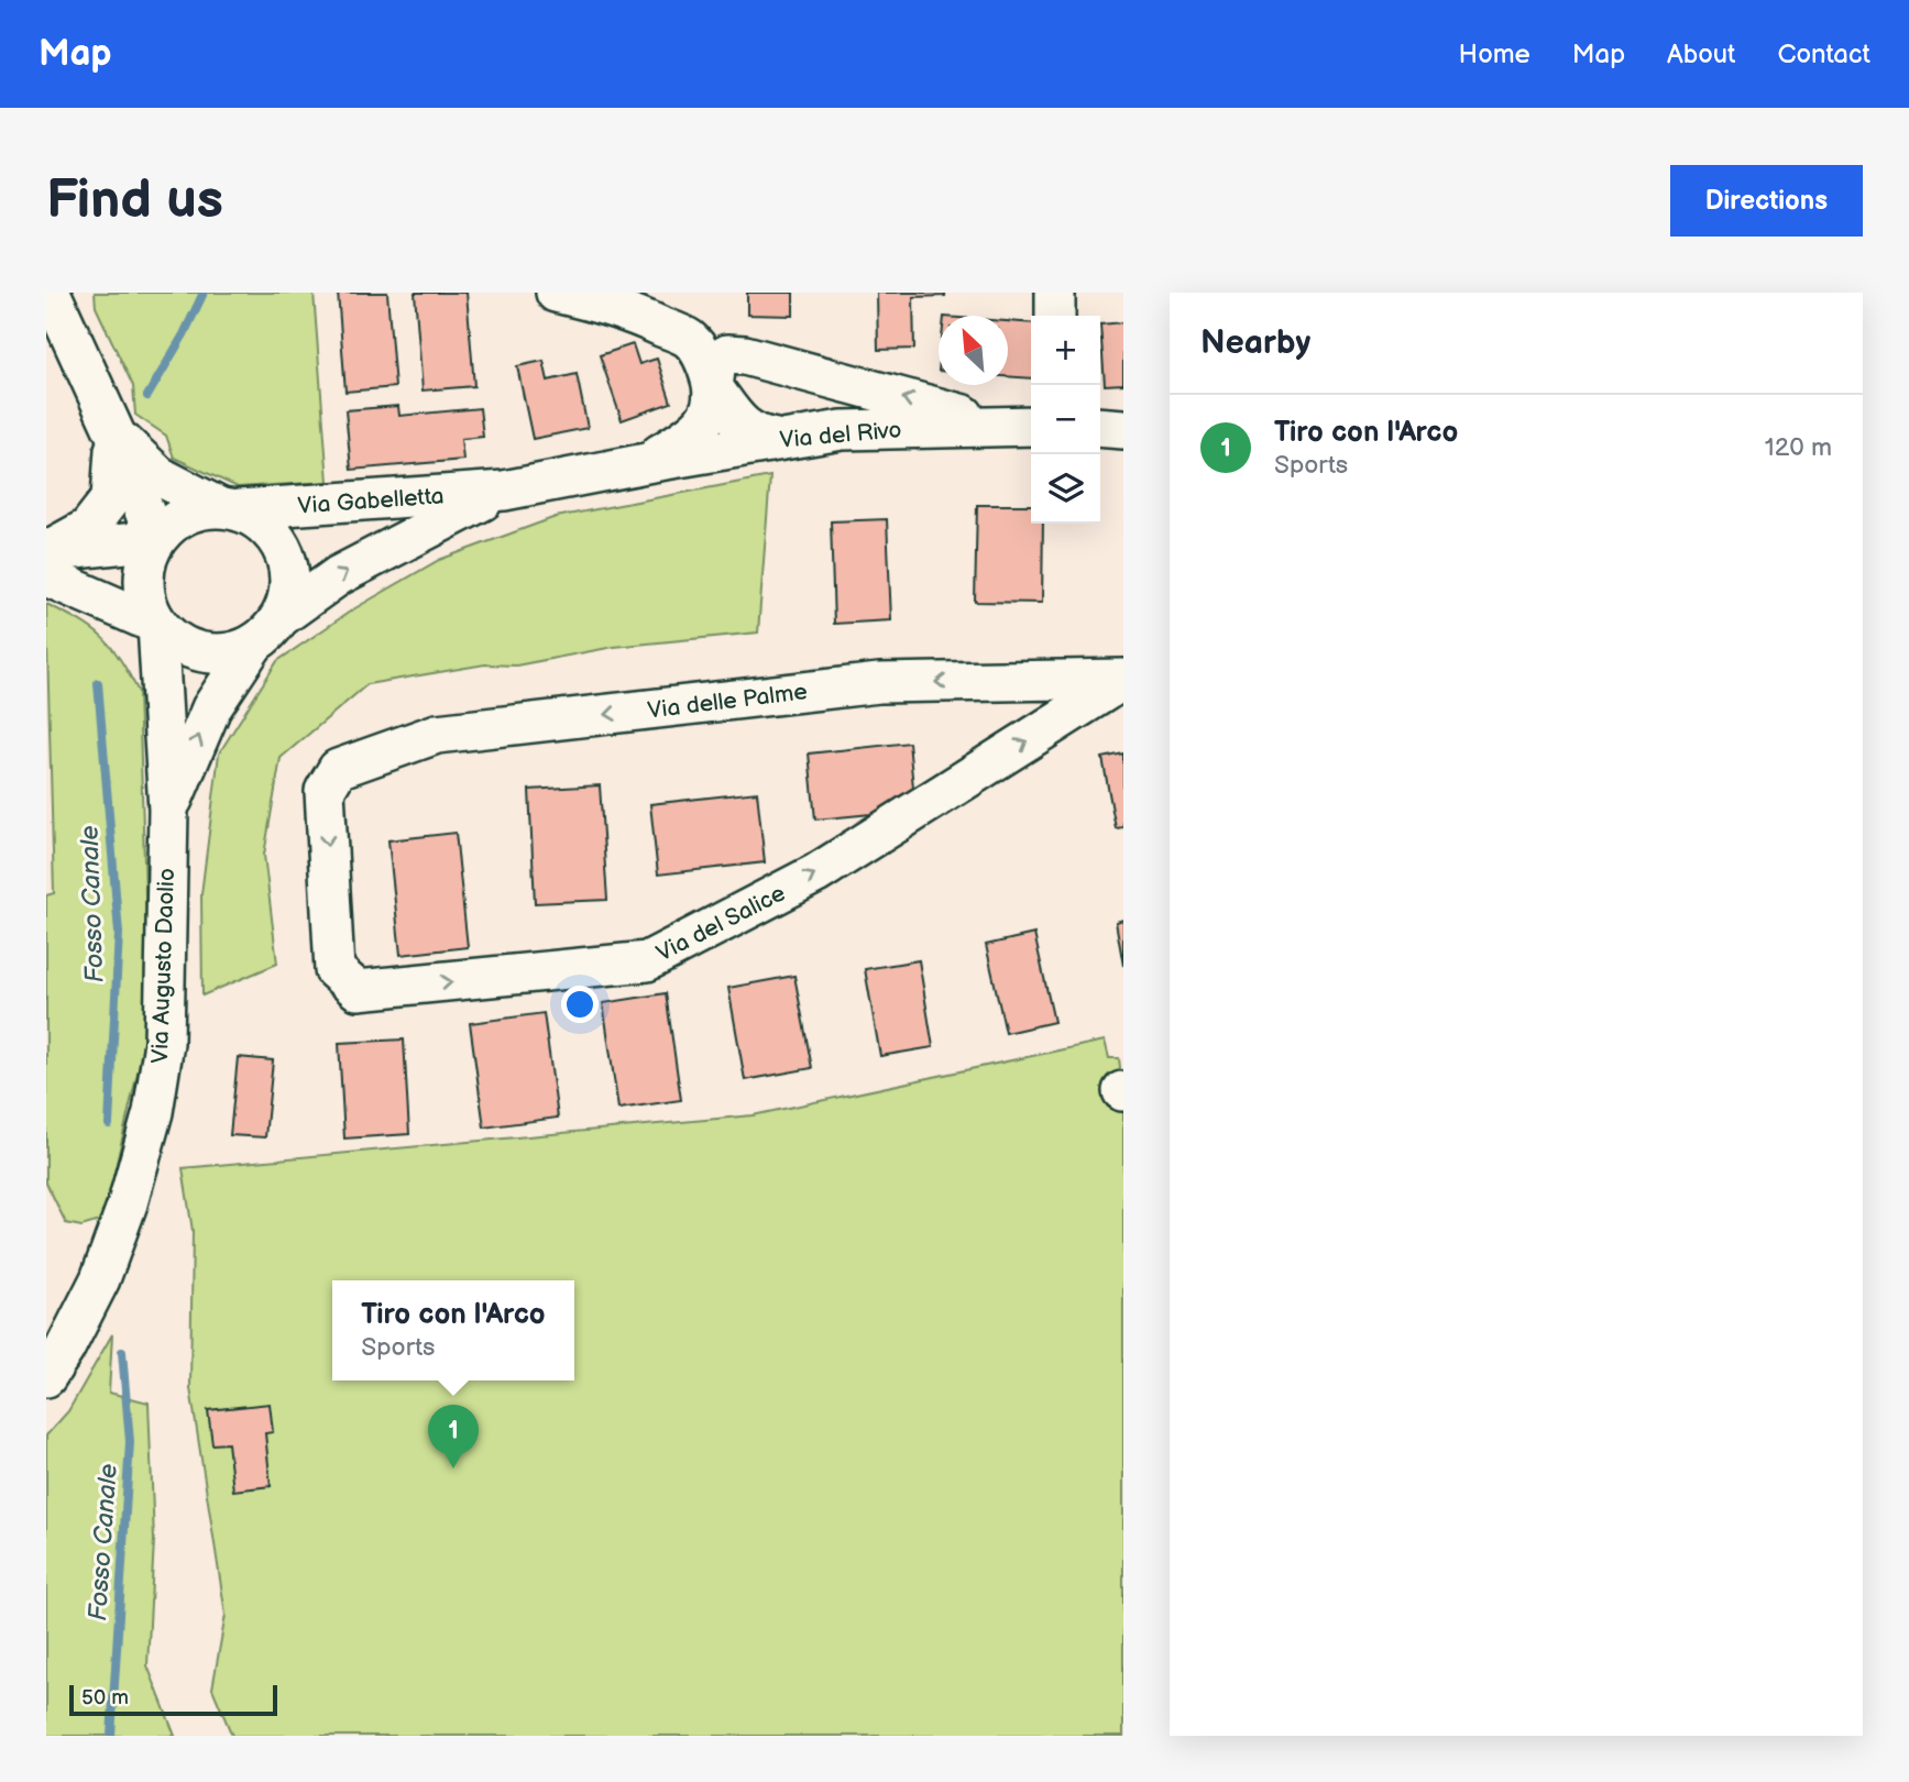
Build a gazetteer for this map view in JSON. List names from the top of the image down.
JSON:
{
  "streets": {
    "street": [
      "Via del Rivo",
      "Via Gabelletta",
      "Via delle Palme",
      "Via del Salice",
      "Via Augusto Daolio"
    ]
  },
  "crossings": [
    ["Via del Rivo", "Via Gabelletta"],
    ["Via Gabelletta", "Via Augusto Daolio"],
    ["Via delle Palme", "Via del Salice"]
  ],
  "one_way": ["Via Gabelletta", "Via delle Palme"],
  "water": ["Fosso Canale"],
  "scale_bar": "50 m",
  "north": "top left",
  "page": {
    "header": "Map",
    "nav": [
      "Home",
      "Map",
      "About",
      "Contact"
    ],
    "buttons": "Directions",
    "title": "Find us",
    "heading": "Nearby",
    "map_buttons": ["+", "−"],
    "list": [
      {
        "mark": "1",
        "name": "Tiro con l'Arco",
        "note": "Sports",
        "value": "120 m"
      }
    ],
    "popup": ["Tiro con l'Arco", "Sports"],
    "pins": "1",
    "scale": "50 m"
  }
}
